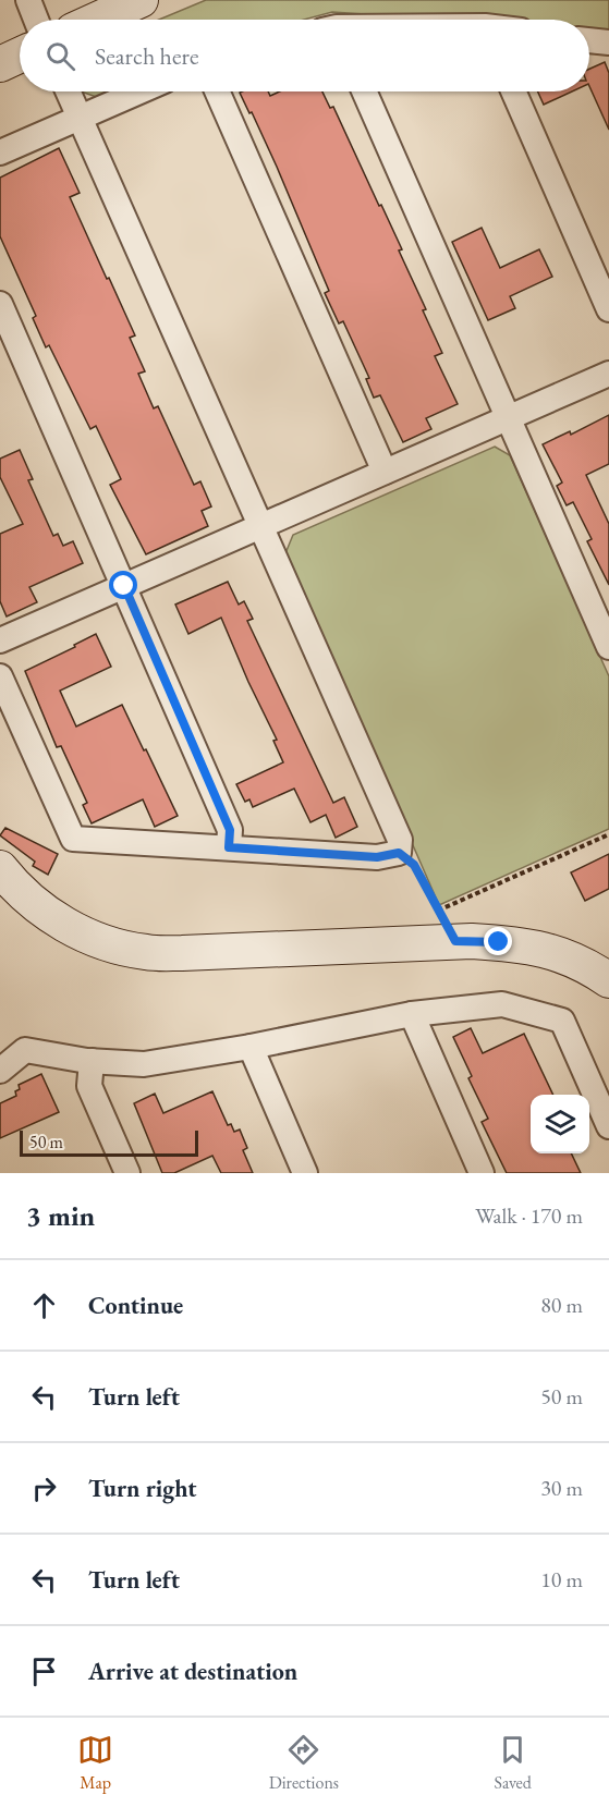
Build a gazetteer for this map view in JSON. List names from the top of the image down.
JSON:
{
  "scale_bar": "50 m",
  "page": {
    "search": "Search here",
    "scale": "50 m",
    "heading": ["3 min", "Walk · 170 m"],
    "list": [
      ["Continue", "80 m"],
      ["Turn left", "50 m"],
      ["Turn right", "30 m"],
      ["Turn left", "10 m"],
      "Arrive at destination"
    ],
    "nav": ["Map", "Directions", "Saved"]
  }
}
